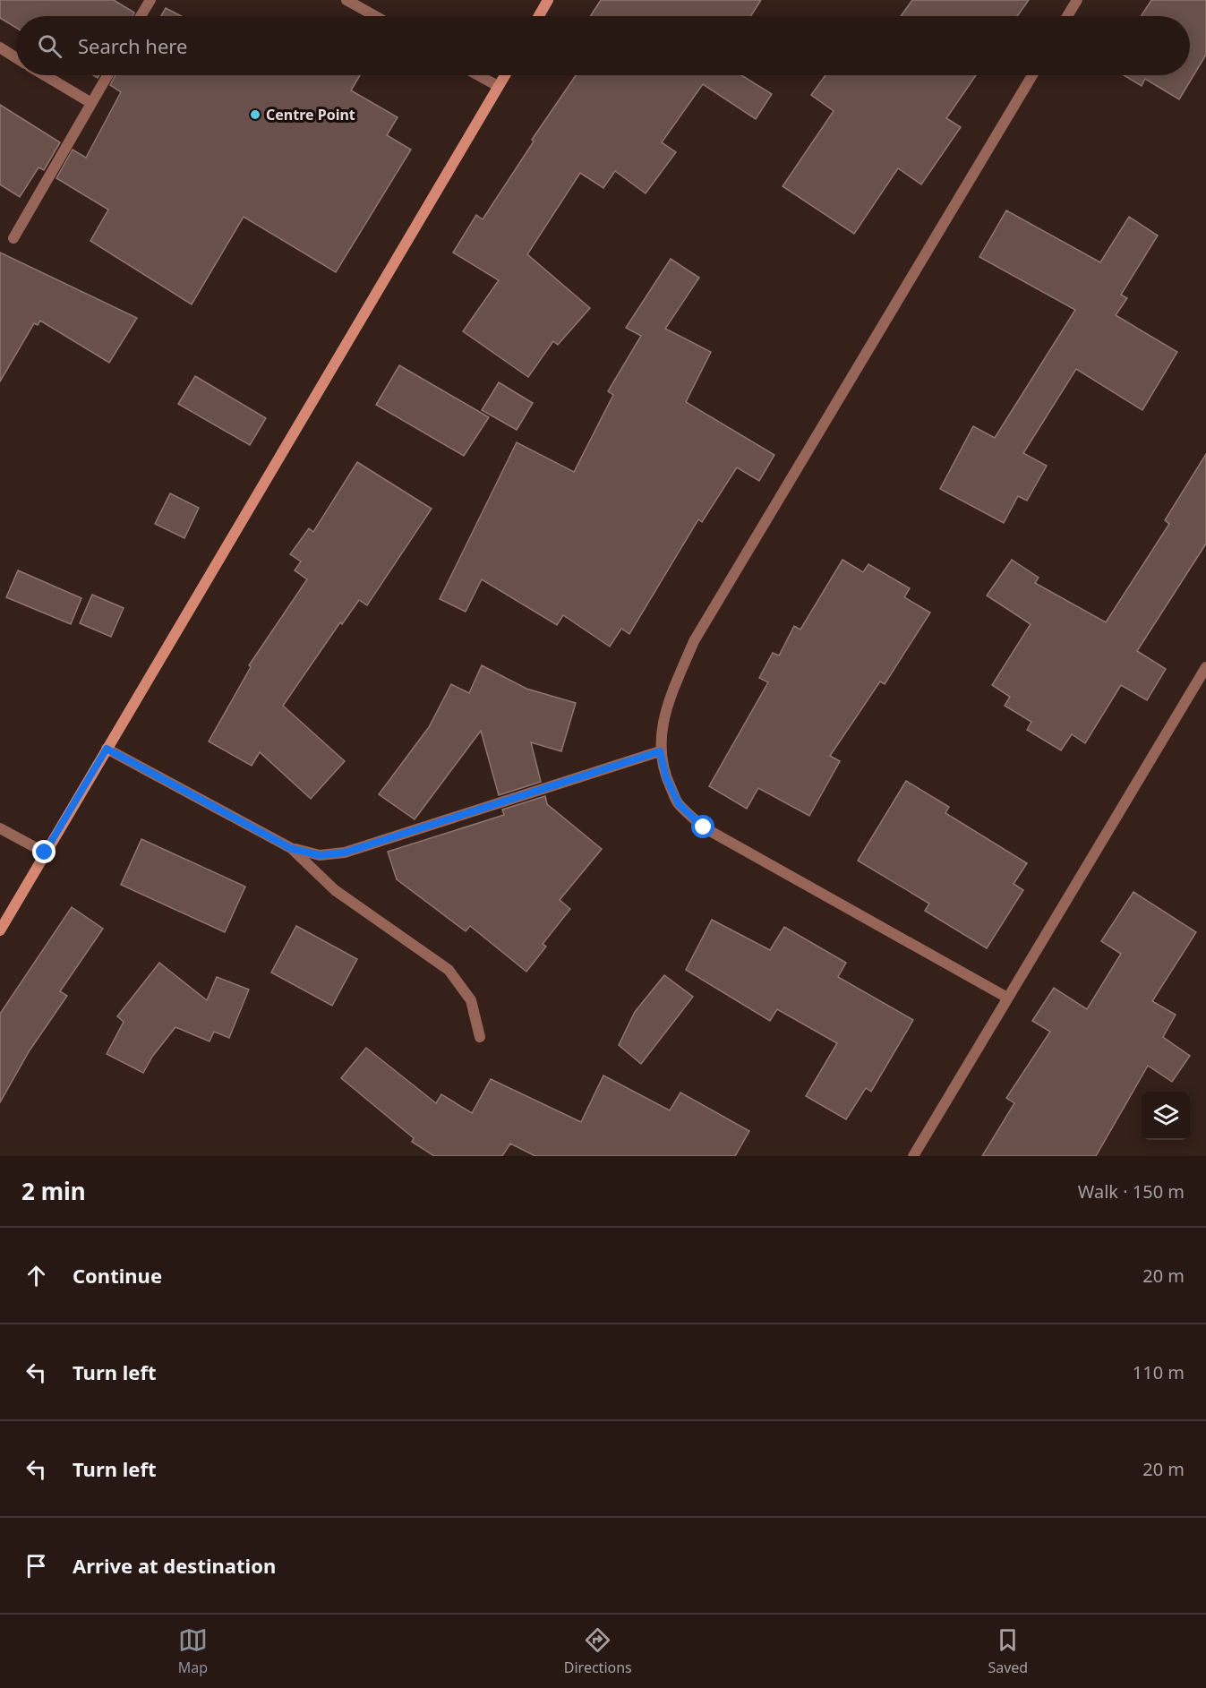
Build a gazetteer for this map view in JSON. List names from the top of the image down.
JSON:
{
  "places": ["Centre Point"],
  "page": {
    "search": "Search here",
    "heading": ["2 min", "Walk · 150 m"],
    "list": [
      ["Continue", "20 m"],
      ["Turn left", "110 m"],
      ["Turn left", "20 m"],
      "Arrive at destination"
    ],
    "nav": ["Map", "Directions", "Saved"]
  }
}
